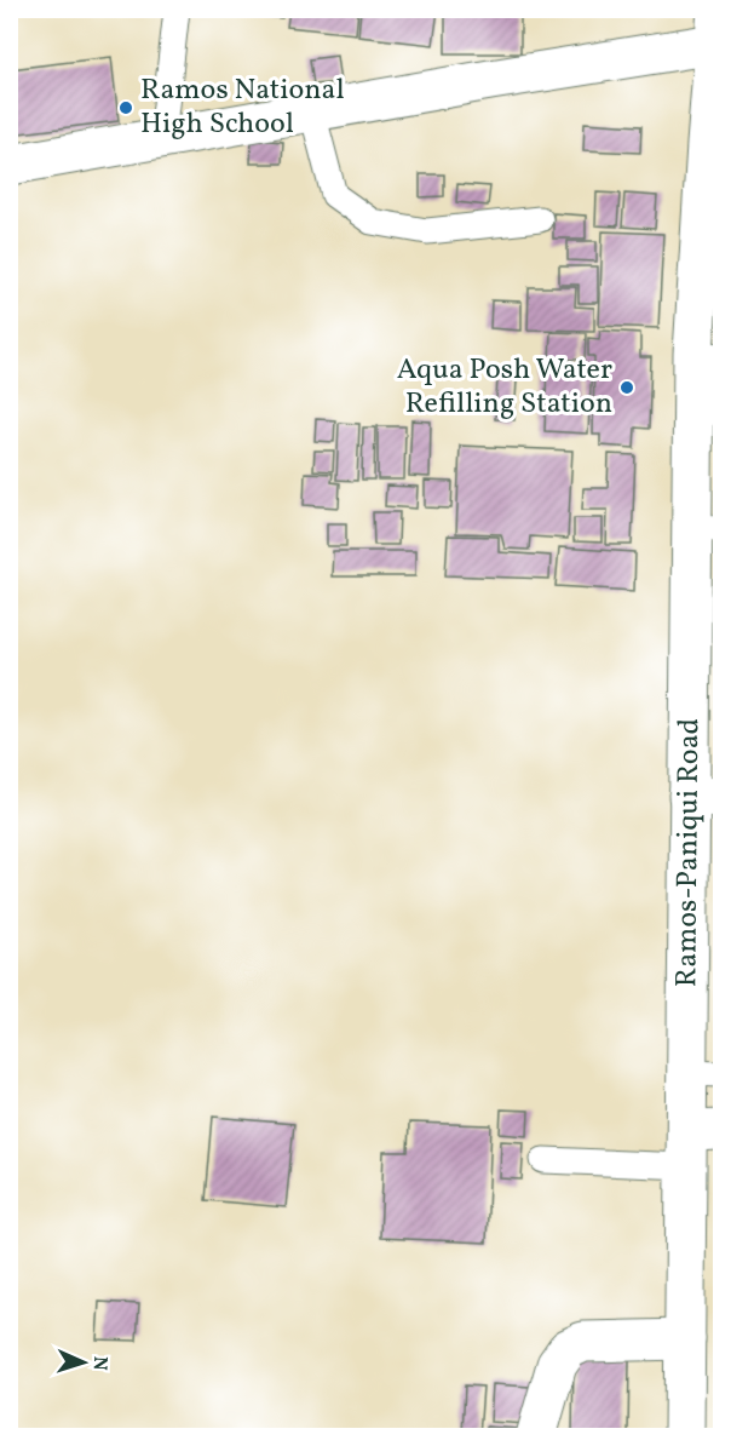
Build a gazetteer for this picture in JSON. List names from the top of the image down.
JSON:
{
  "streets": {
    "main road": ["Ramos-Paniqui Road"]
  },
  "places": ["Ramos National High School", "Aqua Posh Water Refilling Station"],
  "north": "right"
}
